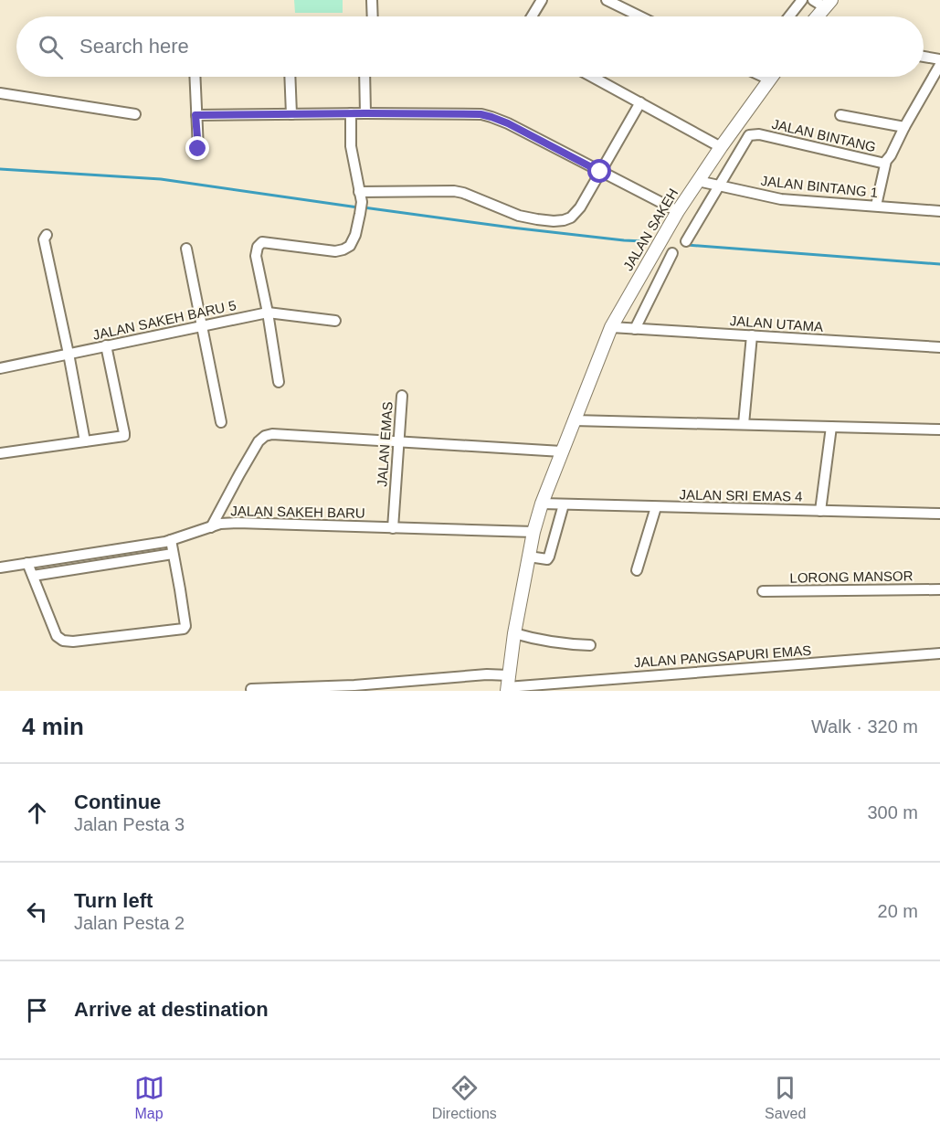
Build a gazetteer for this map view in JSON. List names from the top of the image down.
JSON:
{
  "streets": {
    "street": [
      "JALAN BINTANG",
      "JALAN BINTANG 1",
      "JALAN SAKEH",
      "JALAN SAKEH BARU 5",
      "JALAN UTAMA",
      "JALAN EMAS",
      "JALAN SRI EMAS 4",
      "JALAN SAKEH BARU",
      "LORONG MANSOR",
      "JALAN PANGSAPURI EMAS"
    ]
  },
  "crossings": [
    ["JALAN BINTANG", "JALAN BINTANG 1"],
    ["JALAN BINTANG 1", "JALAN SAKEH"],
    ["JALAN SAKEH", "JALAN UTAMA"],
    ["JALAN SAKEH", "JALAN SRI EMAS 4"],
    ["JALAN SAKEH", "JALAN SAKEH BARU"],
    ["JALAN SAKEH", "JALAN PANGSAPURI EMAS"],
    ["JALAN EMAS", "JALAN SAKEH BARU"]
  ],
  "page": {
    "search": "Search here",
    "heading": ["4 min", "Walk · 320 m"],
    "list": [
      ["Continue", "Jalan Pesta 3", "300 m"],
      ["Turn left", "Jalan Pesta 2", "20 m"],
      "Arrive at destination"
    ],
    "nav": ["Map", "Directions", "Saved"]
  }
}
